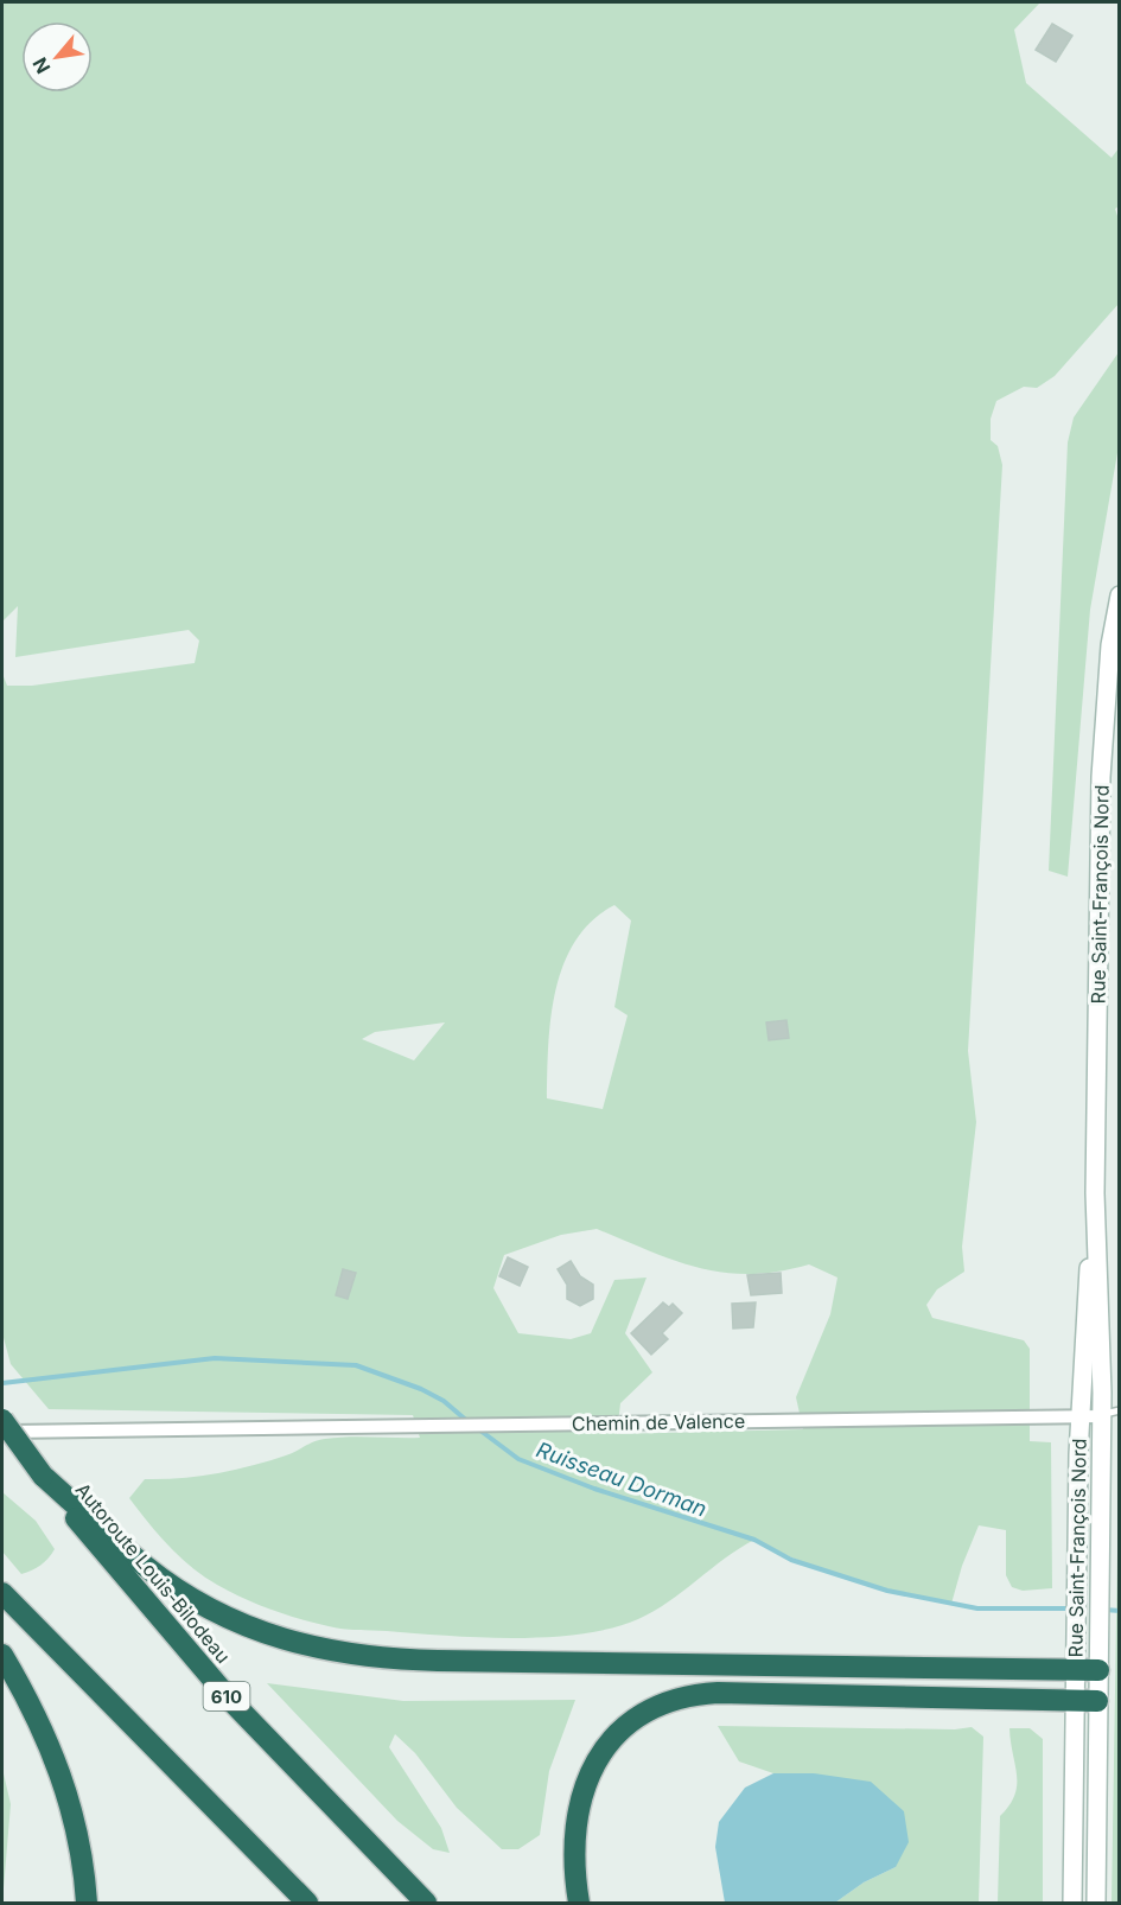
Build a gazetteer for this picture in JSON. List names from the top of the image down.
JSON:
{
  "streets": {
    "highway": ["Autoroute Louis-Bilodeau", "610"],
    "street": ["Rue Saint-François Nord", "Chemin de Valence"]
  },
  "crossings": [
    ["Rue Saint-François Nord", "Chemin de Valence"]
  ],
  "water": ["Ruisseau Dorman"],
  "north": "bottom left"
}
